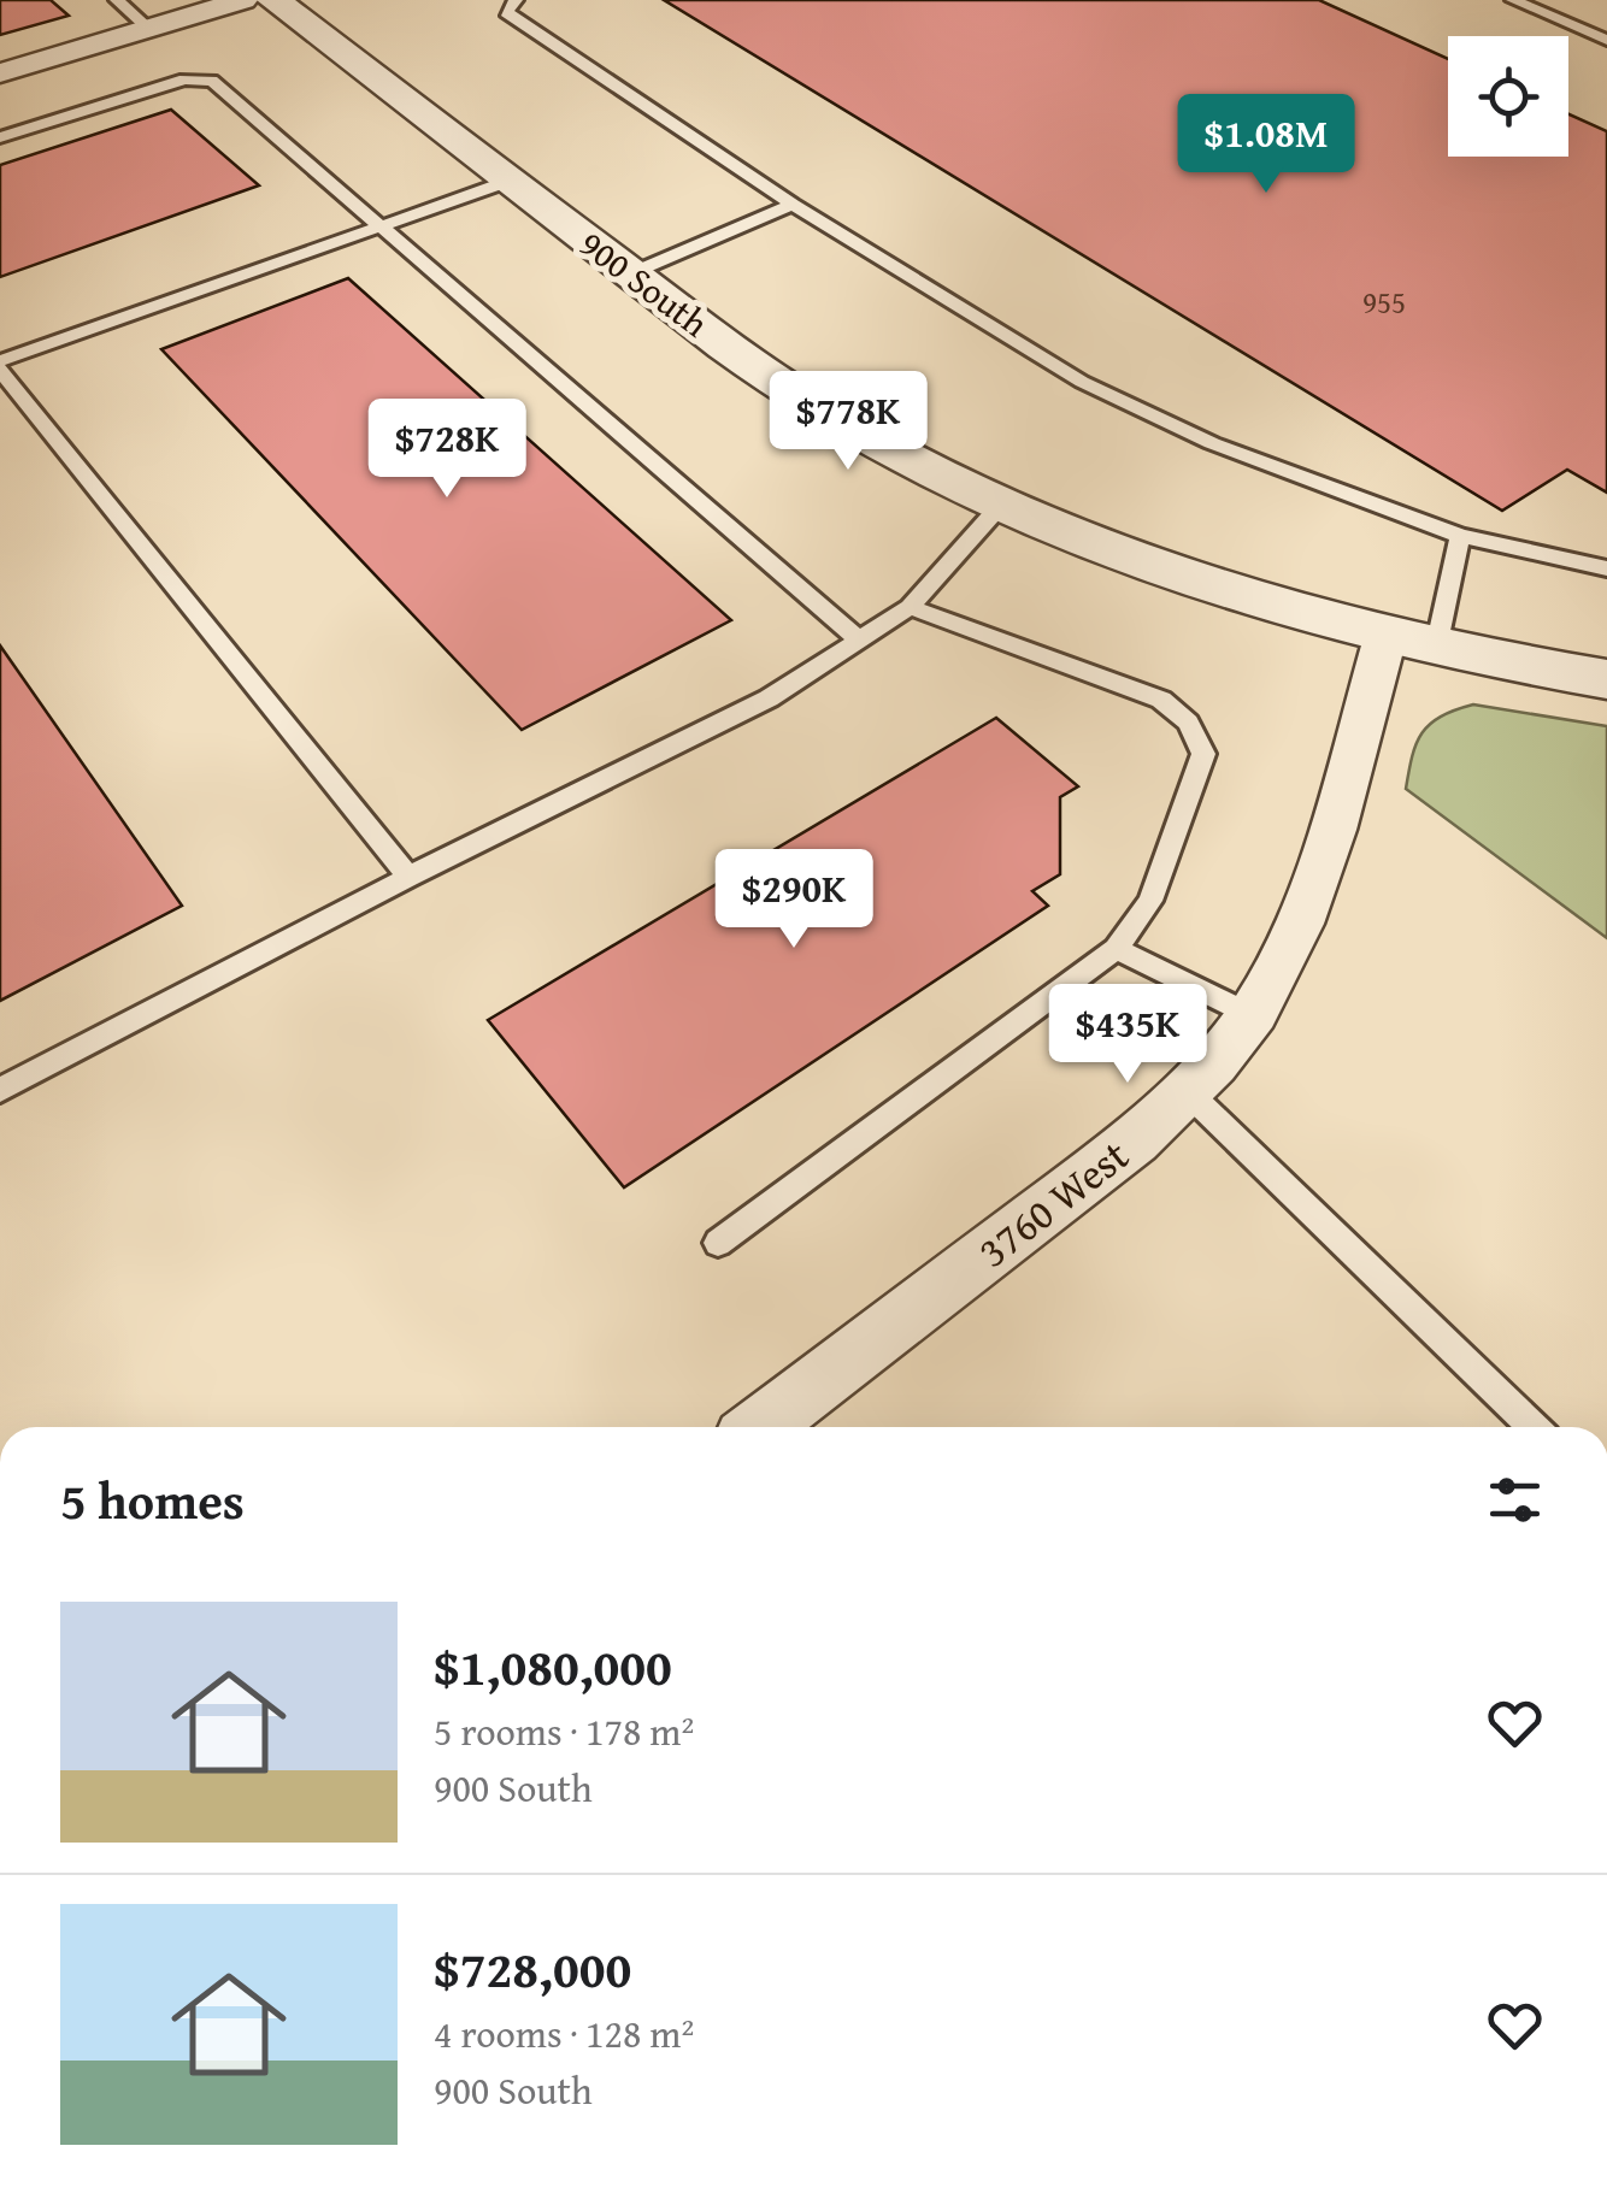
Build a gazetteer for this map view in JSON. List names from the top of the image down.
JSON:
{
  "streets": {
    "street": ["900 South", "3760 West"]
  },
  "crossings": [
    ["900 South", "3760 West"]
  ],
  "house_numbers": ["955"],
  "page": {
    "price": [
      "$1.08M",
      "$778K",
      "$728K",
      "$290K",
      "$435K"
    ],
    "heading": "5 homes",
    "list": [
      {
        "name": "$1,080,000",
        "note": "5 rooms · 178 m² · 900 South"
      },
      {
        "name": "$728,000",
        "note": "4 rooms · 128 m² · 900 South"
      }
    ]
  }
}
